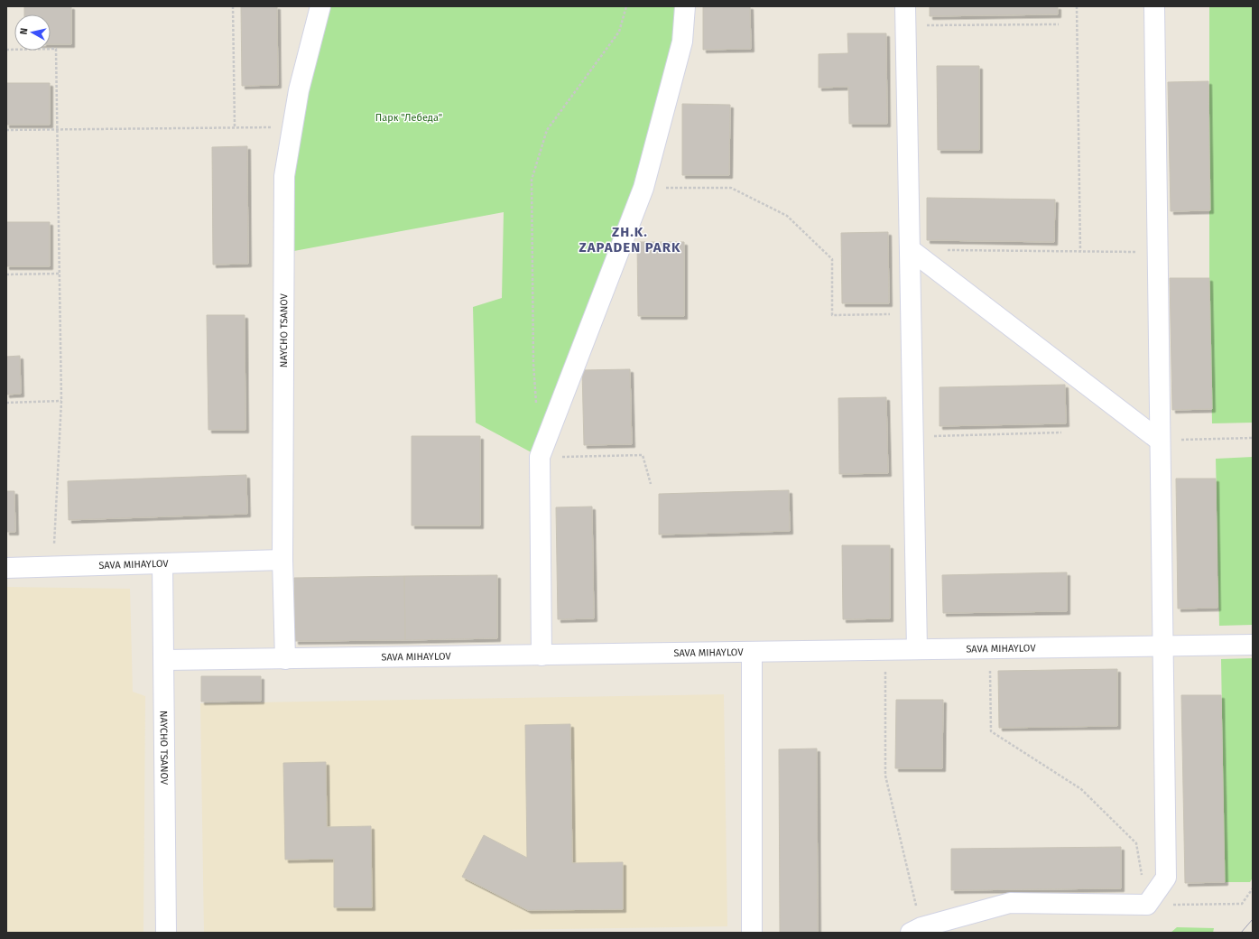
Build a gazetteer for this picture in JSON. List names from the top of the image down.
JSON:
{
  "streets": {
    "street": ["NAYCHO TSANOV", "SAVA MIHAYLOV"]
  },
  "crossings": [
    ["NAYCHO TSANOV", "SAVA MIHAYLOV"]
  ],
  "districts": ["ZH.K. ZAPADEN PARK"],
  "parks": ["Парк \"Лебеда\""],
  "north": "left"
}
